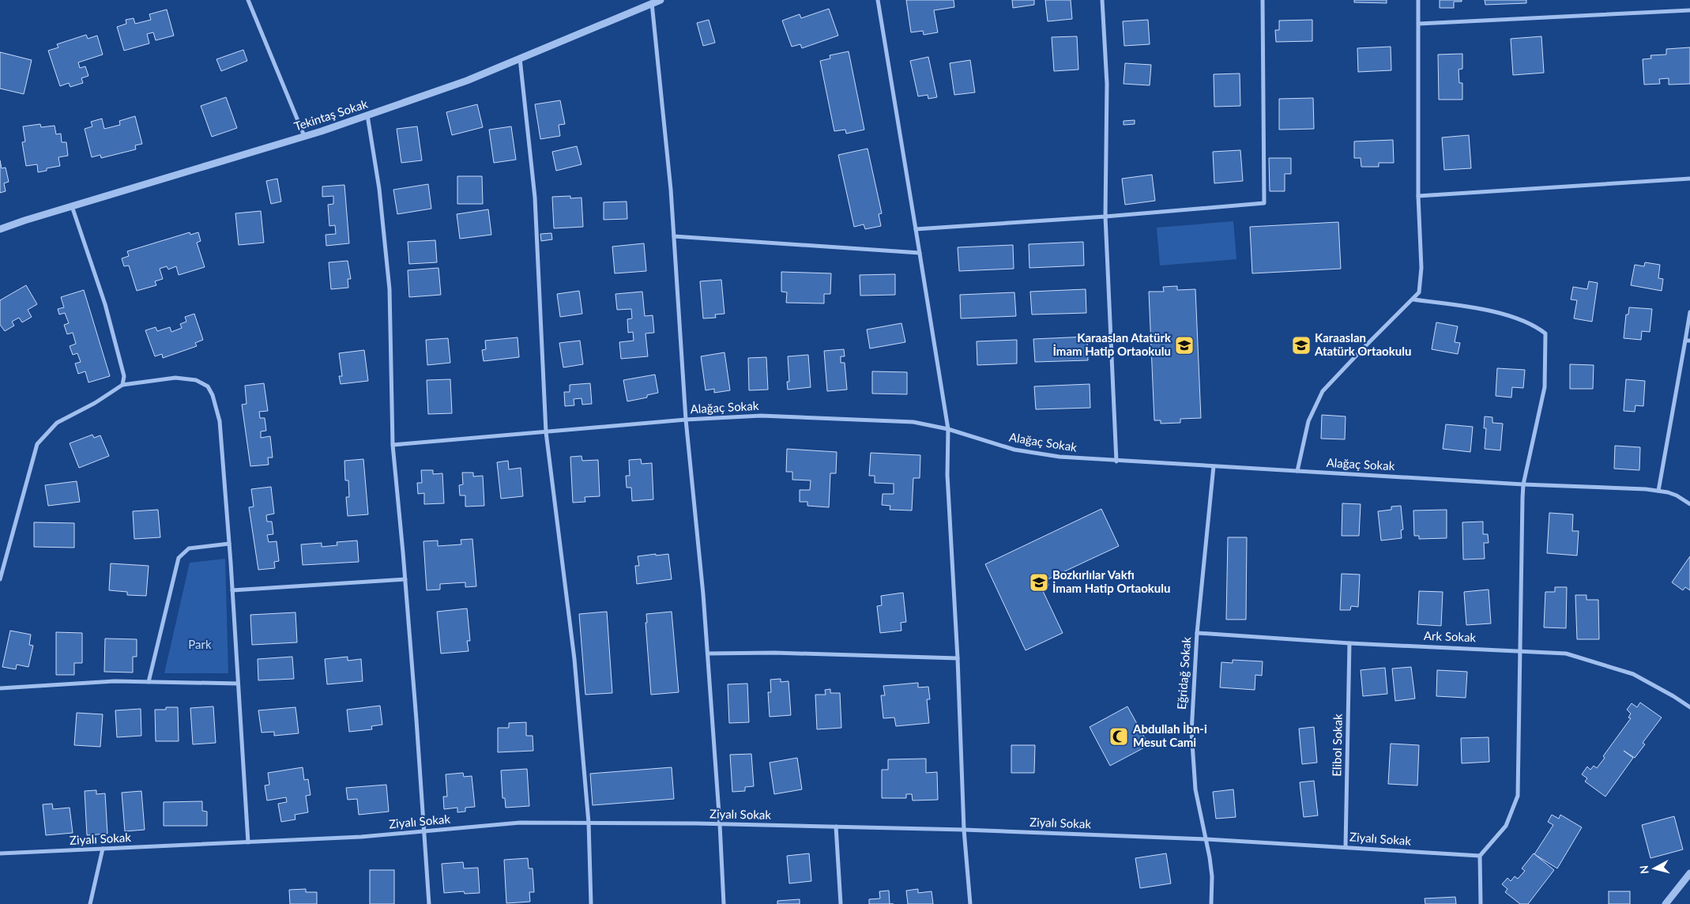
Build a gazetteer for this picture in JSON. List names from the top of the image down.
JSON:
{
  "streets": {
    "street": [
      "Tekintaş Sokak",
      "Alağaç Sokak",
      "Ark Sokak",
      "Eğridağ Sokak",
      "Elibol Sokak",
      "Ziyalı Sokak"
    ]
  },
  "crossings": [
    ["Alağaç Sokak", "Eğridağ Sokak"],
    ["Ark Sokak", "Eğridağ Sokak"],
    ["Ark Sokak", "Elibol Sokak"],
    ["Eğridağ Sokak", "Ziyalı Sokak"],
    ["Elibol Sokak", "Ziyalı Sokak"]
  ],
  "parks": ["Park"],
  "places": {
    "school or university": ["Karaaslan Atatürk İmam Hatip Ortaokulu", "Karaaslan Atatürk Ortaokulu", "Bozkırlılar Vakfı İmam Hatip Ortaokulu"],
    "mosque": ["Abdullah İbn-i Mesut Cami"]
  },
  "north": "left"
}
